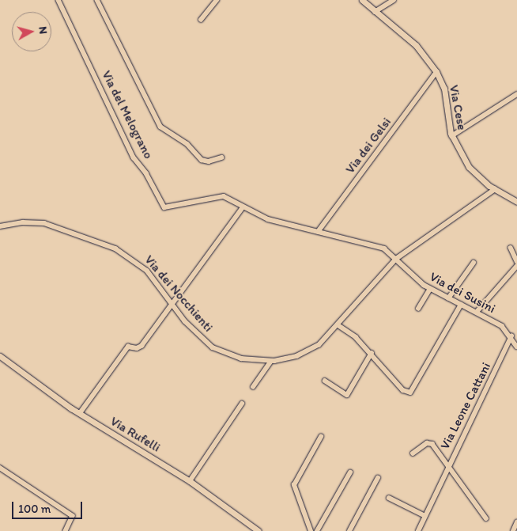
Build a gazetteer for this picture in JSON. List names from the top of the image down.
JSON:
{
  "streets": {
    "street": [
      "Via Cese",
      "Via del Melograno",
      "Via dei Gelsi",
      "Via dei Susini",
      "Via dei Nocchienti",
      "Via Leone Cattani",
      "Via Rufelli"
    ]
  },
  "crossings": [
    ["Via Cese", "Via dei Gelsi"],
    ["Via Cese", "Via dei Nocchienti"],
    ["Via del Melograno", "Via dei Gelsi"],
    ["Via del Melograno", "Via dei Susini"],
    ["Via del Melograno", "Via dei Nocchienti"],
    ["Via dei Susini", "Via dei Nocchienti"],
    ["Via dei Susini", "Via Leone Cattani"]
  ],
  "scale_bar": "100 m",
  "north": "right"
}
